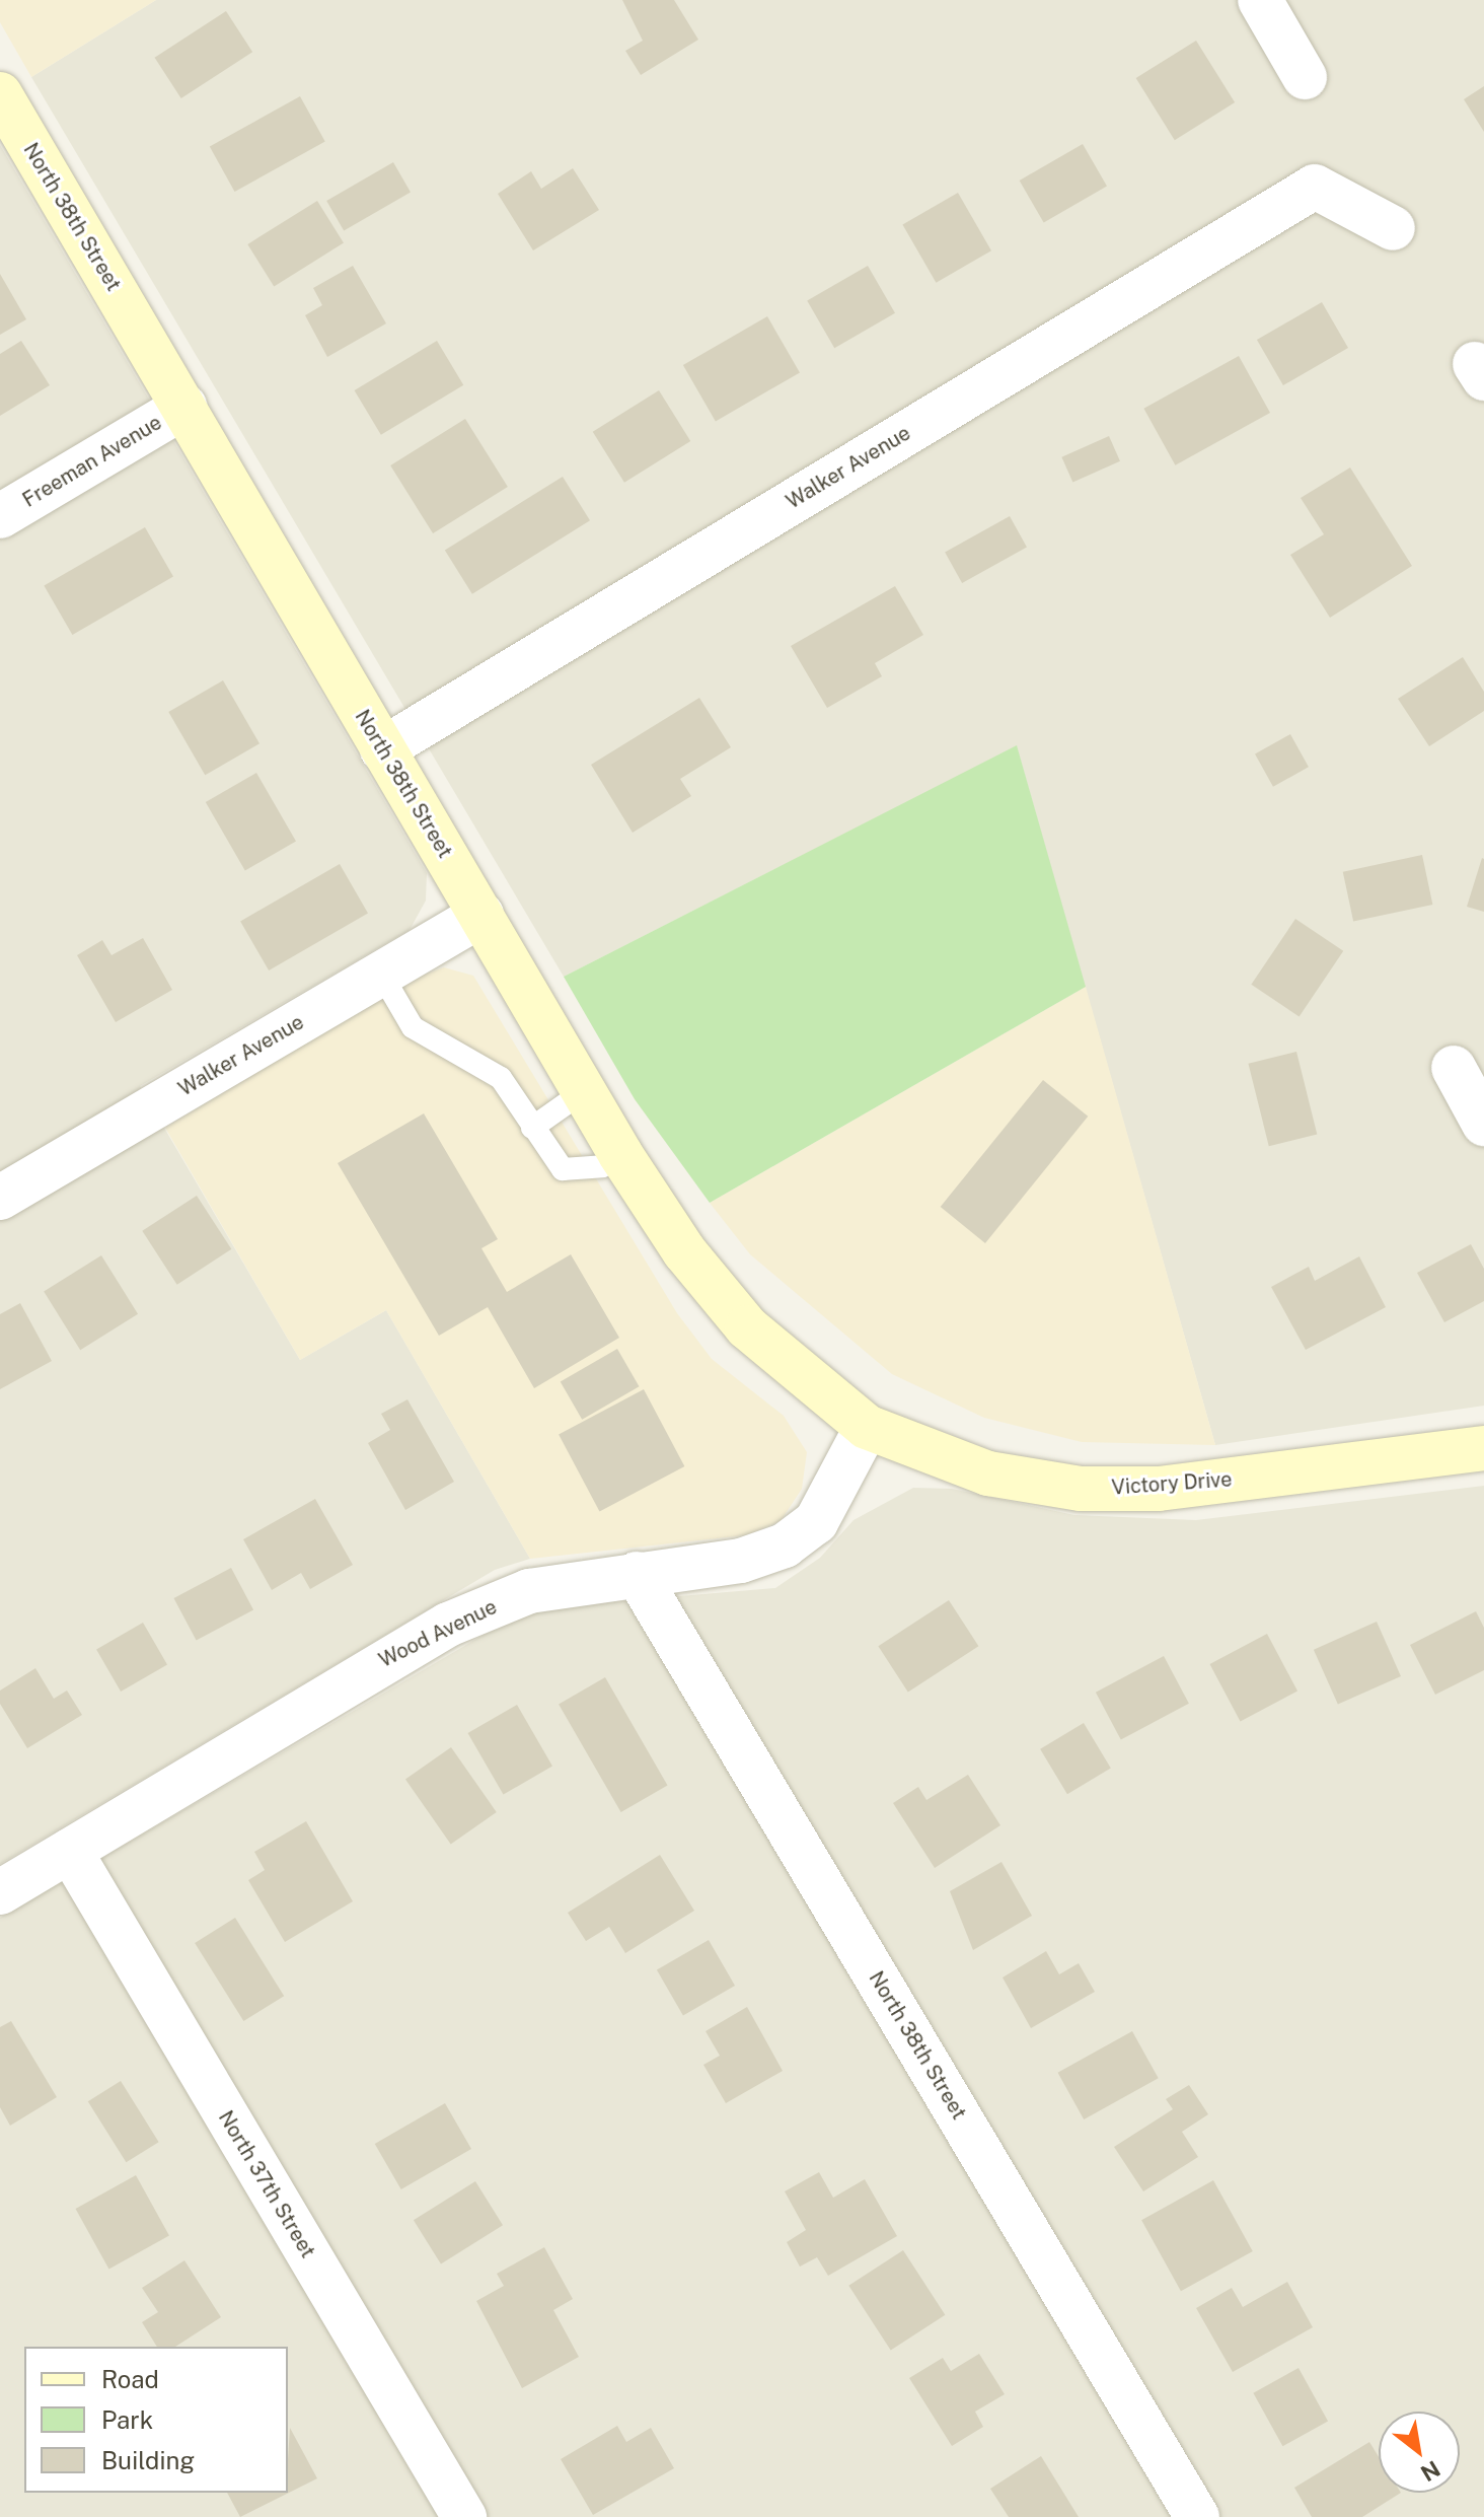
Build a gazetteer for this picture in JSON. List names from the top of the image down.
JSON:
{
  "streets": {
    "main road": ["North 38th Street", "Victory Drive"],
    "street": [
      "Freeman Avenue",
      "Walker Avenue",
      "Wood Avenue",
      "North 37th Street"
    ]
  },
  "crossings": [
    ["North 38th Street", "Freeman Avenue"],
    ["North 38th Street", "Walker Avenue"],
    ["North 38th Street", "Victory Drive"],
    ["North 38th Street", "Wood Avenue"],
    ["Victory Drive", "Wood Avenue"],
    ["Wood Avenue", "North 37th Street"]
  ],
  "legend": ["Road", "Park", "Building"],
  "north": "bottom right"
}
